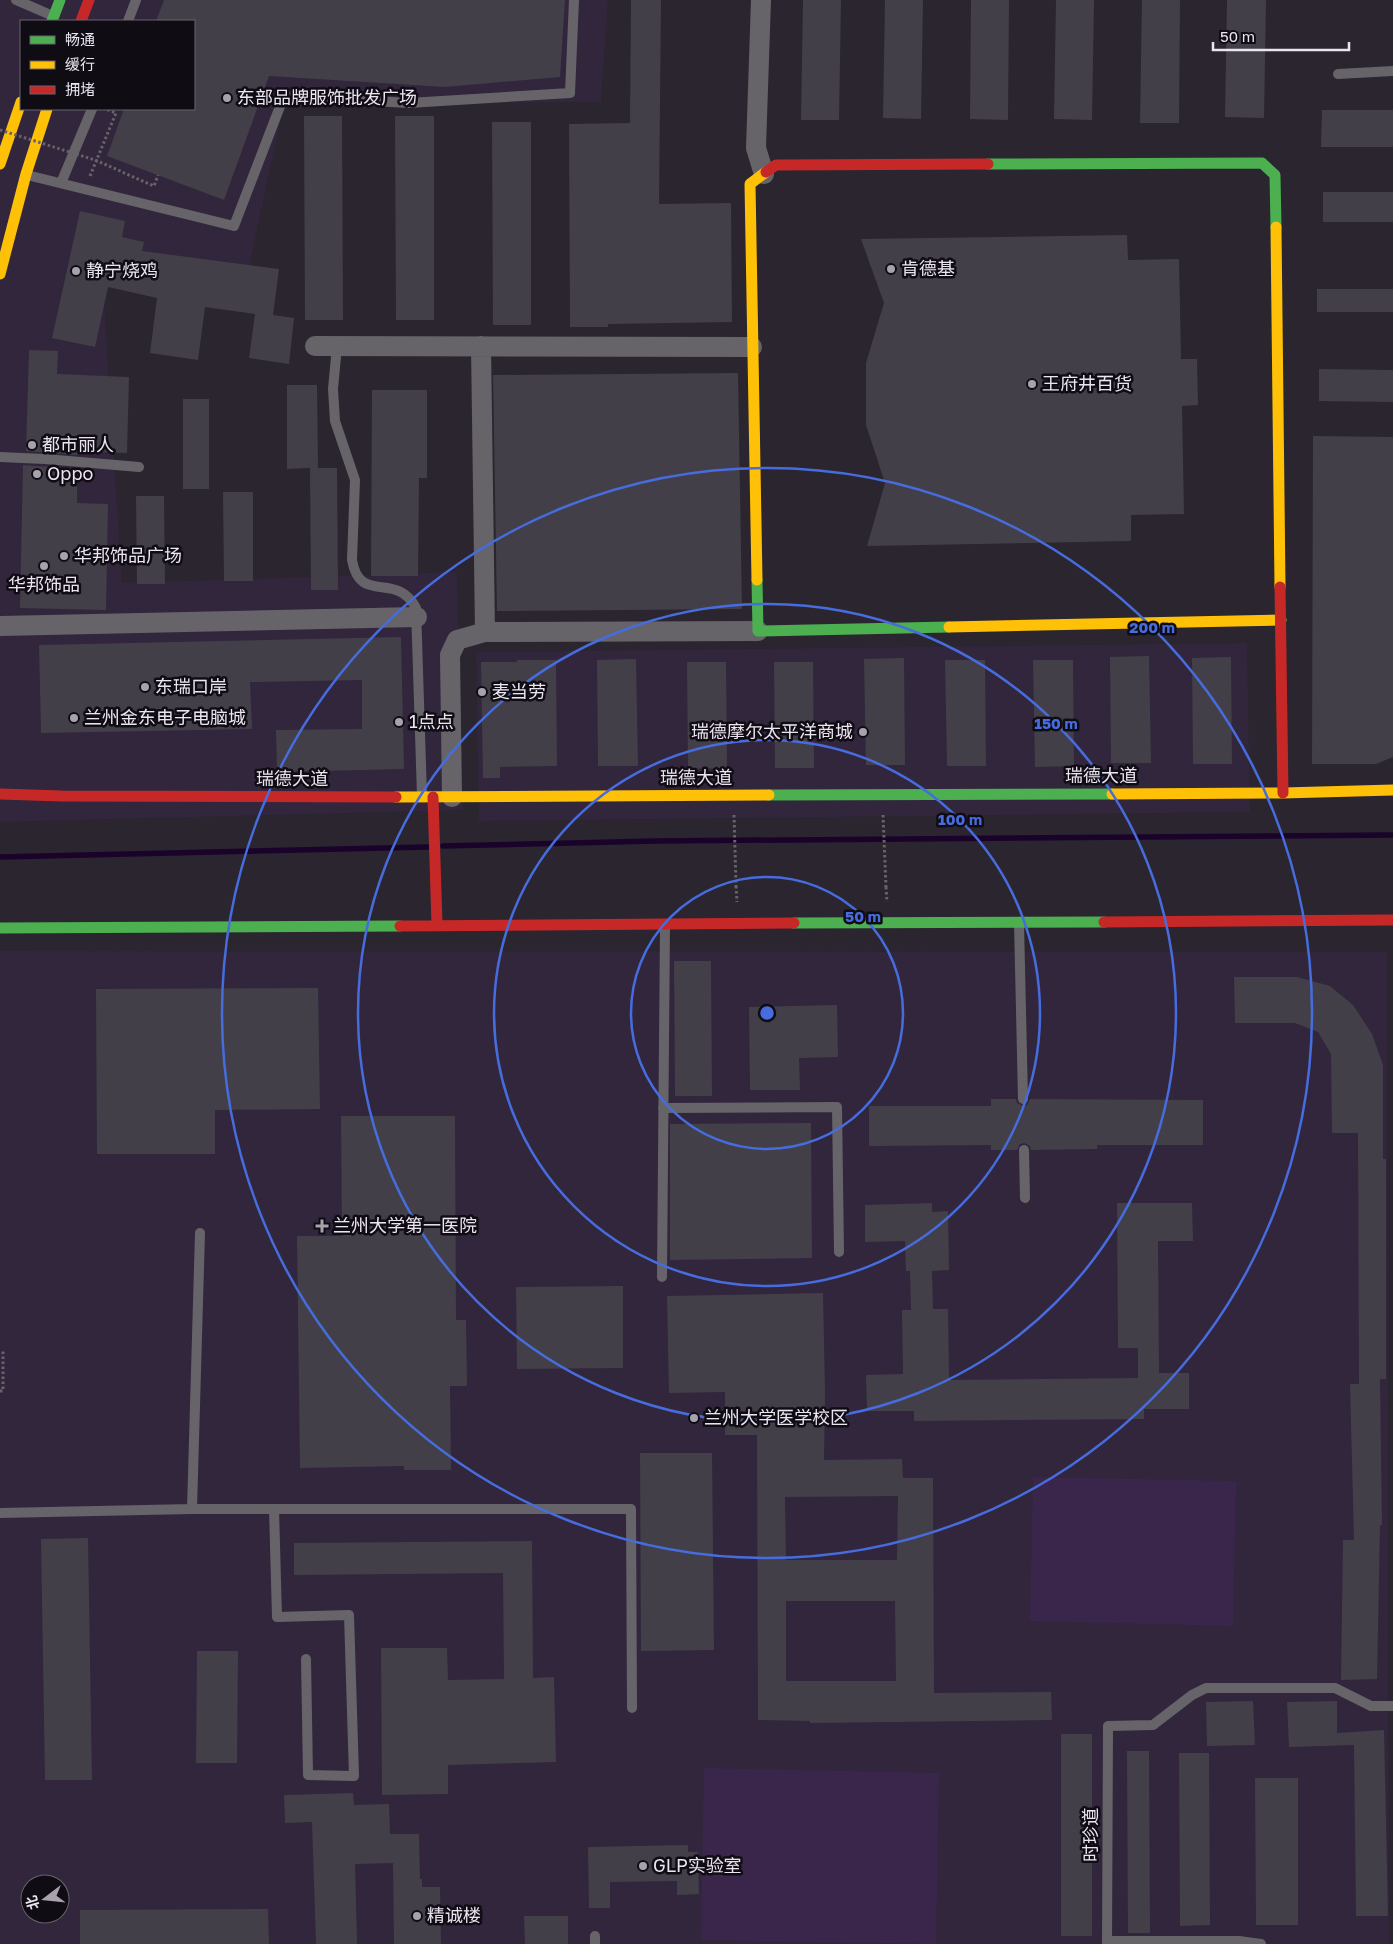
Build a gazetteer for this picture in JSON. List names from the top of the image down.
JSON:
{
  "streets": {
    "street": ["瑞德大道"],
    "lane": ["时珍道"]
  },
  "places": {
    "other": [
      "东部品牌服饰批发广场",
      "肯德基",
      "静宁烧鸡",
      "王府井百货",
      "都市丽人",
      "Oppo",
      "华邦饰品广场",
      "华邦饰品",
      "东瑞口岸",
      "麦当劳",
      "兰州金东电子电脑城",
      "1点点",
      "瑞德摩尔太平洋商城",
      "兰州大学医学校区",
      "GLP实验室",
      "精诚楼"
    ],
    "health": ["兰州大学第一医院"]
  },
  "legend": ["畅通", "缓行", "拥堵"],
  "scale_bar": "50 m",
  "north": "left",
  "rings": [
    "200 m",
    "150 m",
    "100 m",
    "50 m"
  ]
}
